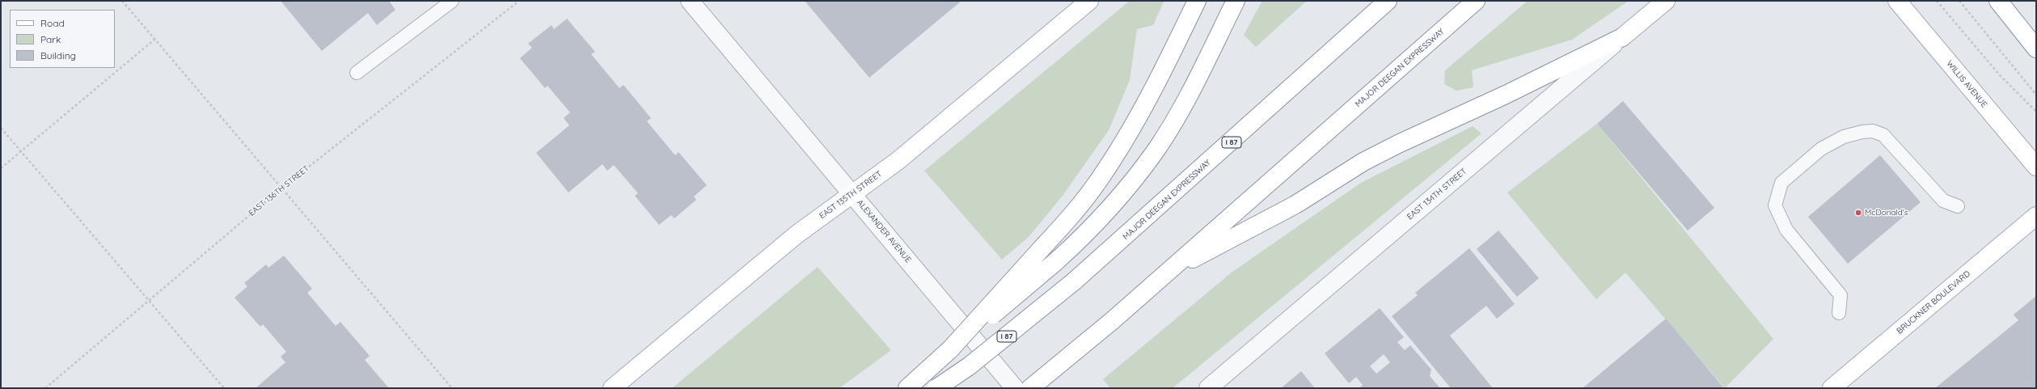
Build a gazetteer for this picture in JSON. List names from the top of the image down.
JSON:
{
  "streets": {
    "main road": [
      "MAJOR DEEGAN EXPRESSWAY",
      "WILLIS AVENUE",
      "I 87",
      "EAST 134TH STREET",
      "EAST 135TH STREET",
      "BRUCKNER BOULEVARD"
    ],
    "street": ["ALEXANDER AVENUE"],
    "path": ["EAST 136TH STREET"]
  },
  "crossings": [
    ["EAST 135TH STREET", "ALEXANDER AVENUE"]
  ],
  "places": ["McDonald's"],
  "legend": ["Road", "Park", "Building"]
}
